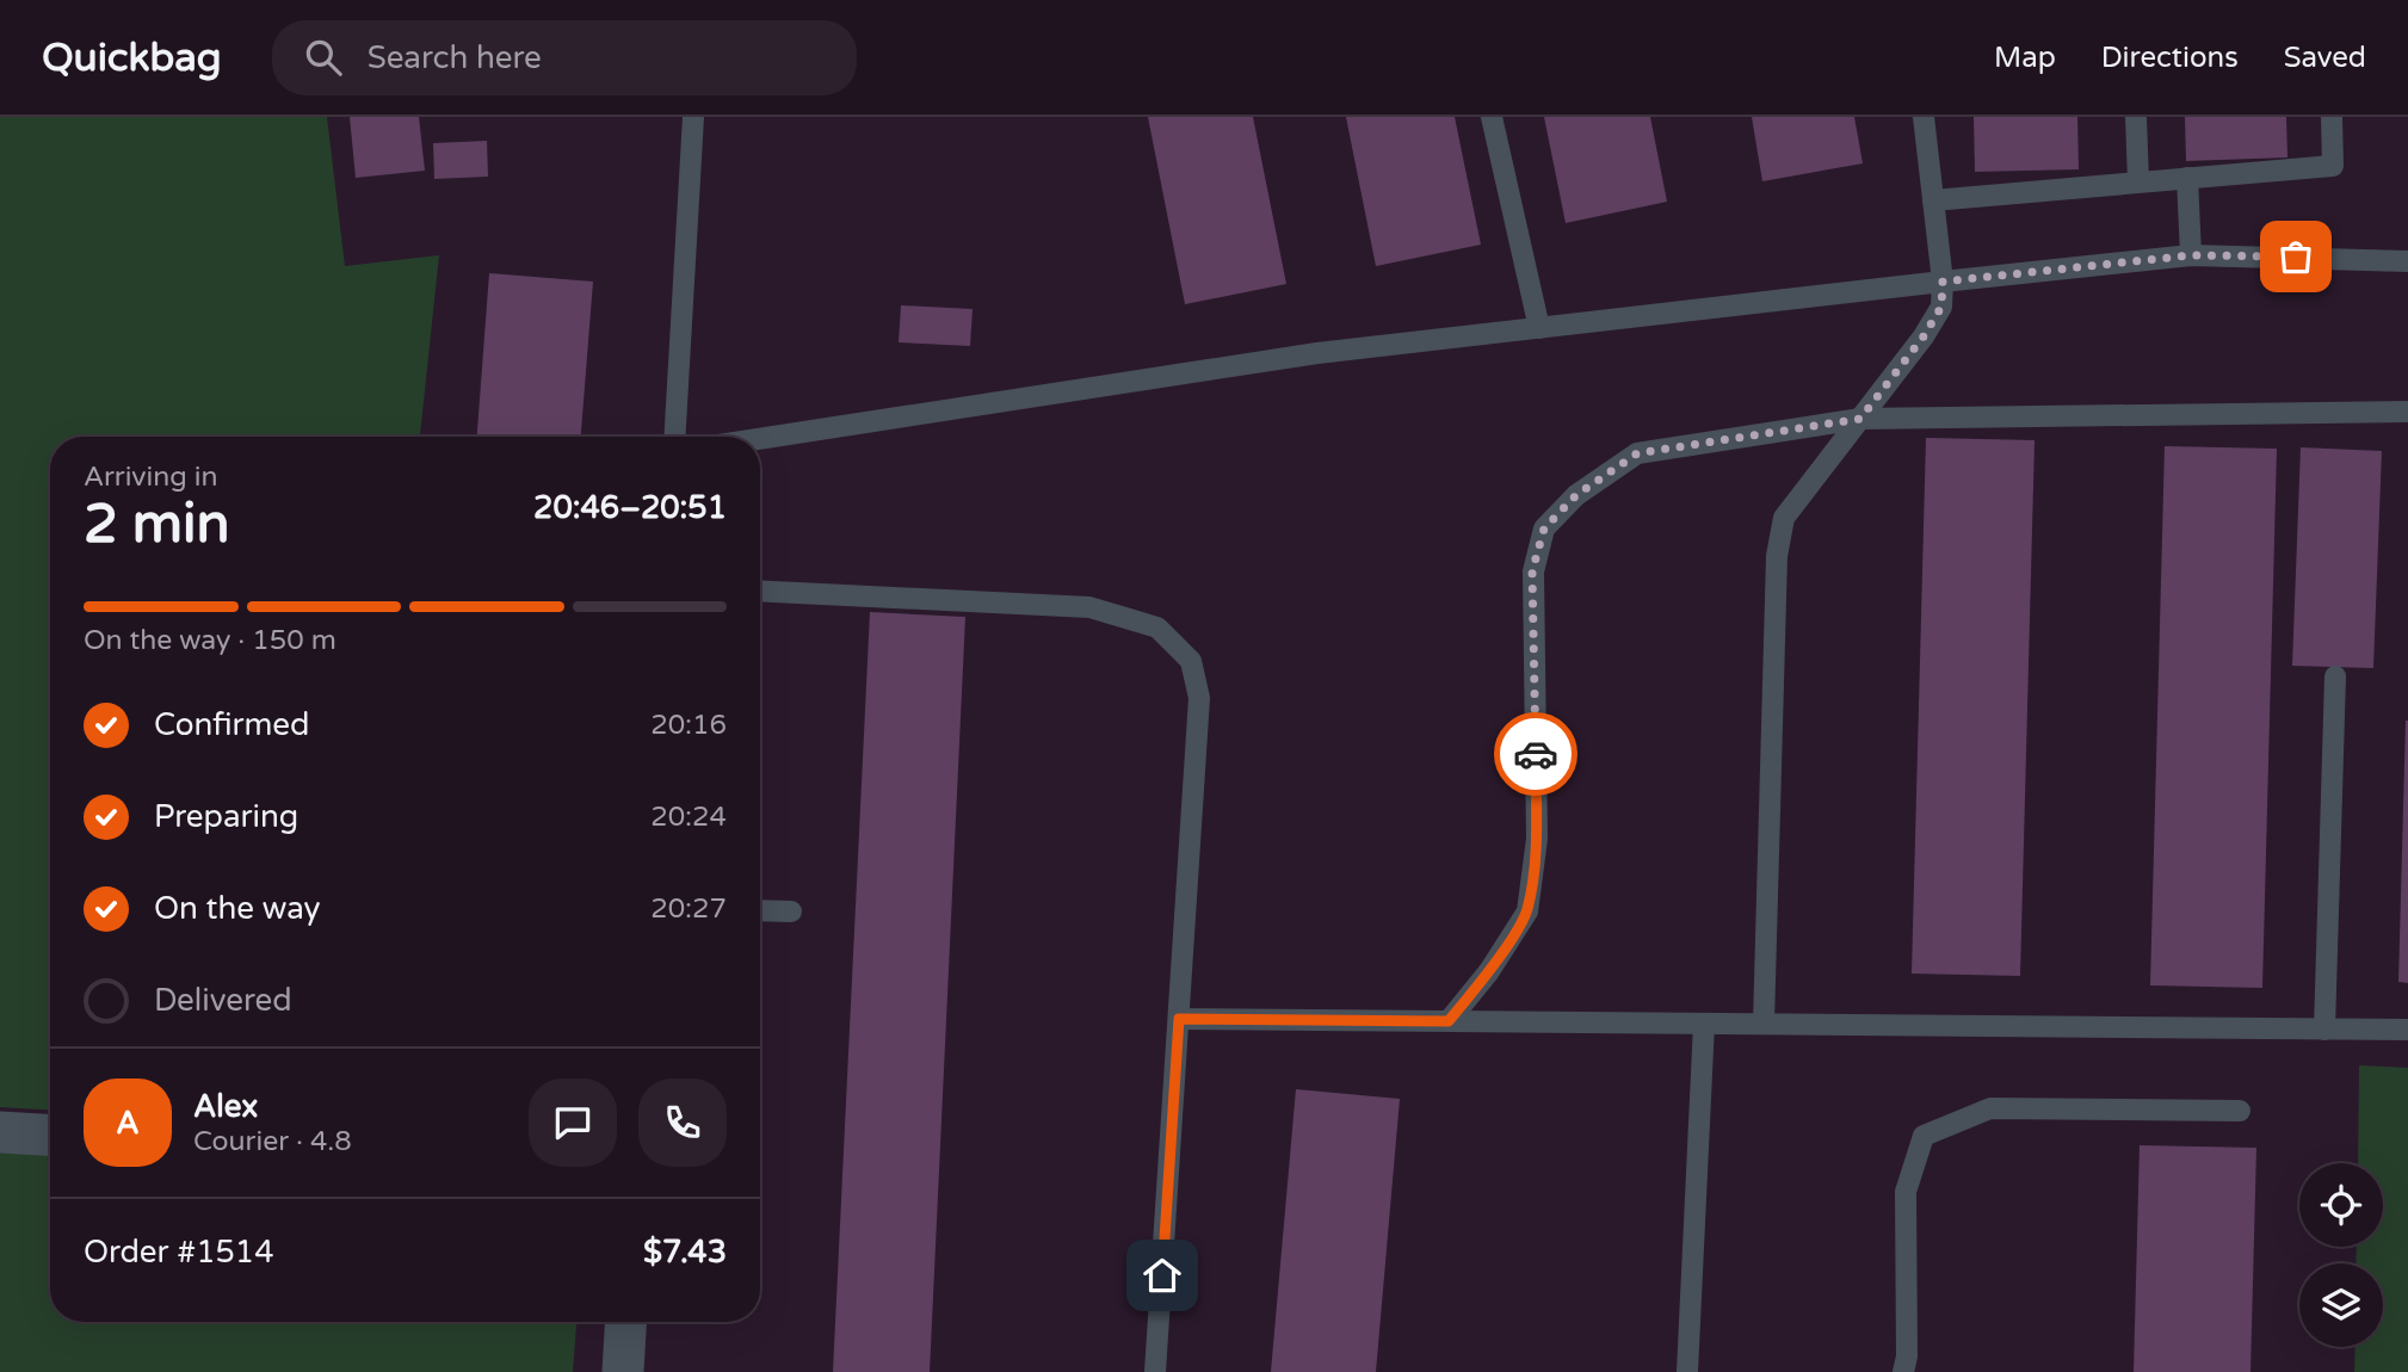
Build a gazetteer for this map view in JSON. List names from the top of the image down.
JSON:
{
  "page": {
    "header": "Quickbag",
    "search": "Search here",
    "nav": ["Map", "Directions", "Saved"],
    "heading": ["2 min", "Arriving in", "20:46–20:51"],
    "panel": [
      "Alex",
      "Courier · 4.8",
      "Order #1514",
      "$7.43"
    ],
    "bar": "On the way · 150 m",
    "list": [
      ["Confirmed", "20:16"],
      ["Preparing", "20:24"],
      ["On the way", "20:27"],
      "Delivered"
    ],
    "round": "A"
  }
}
